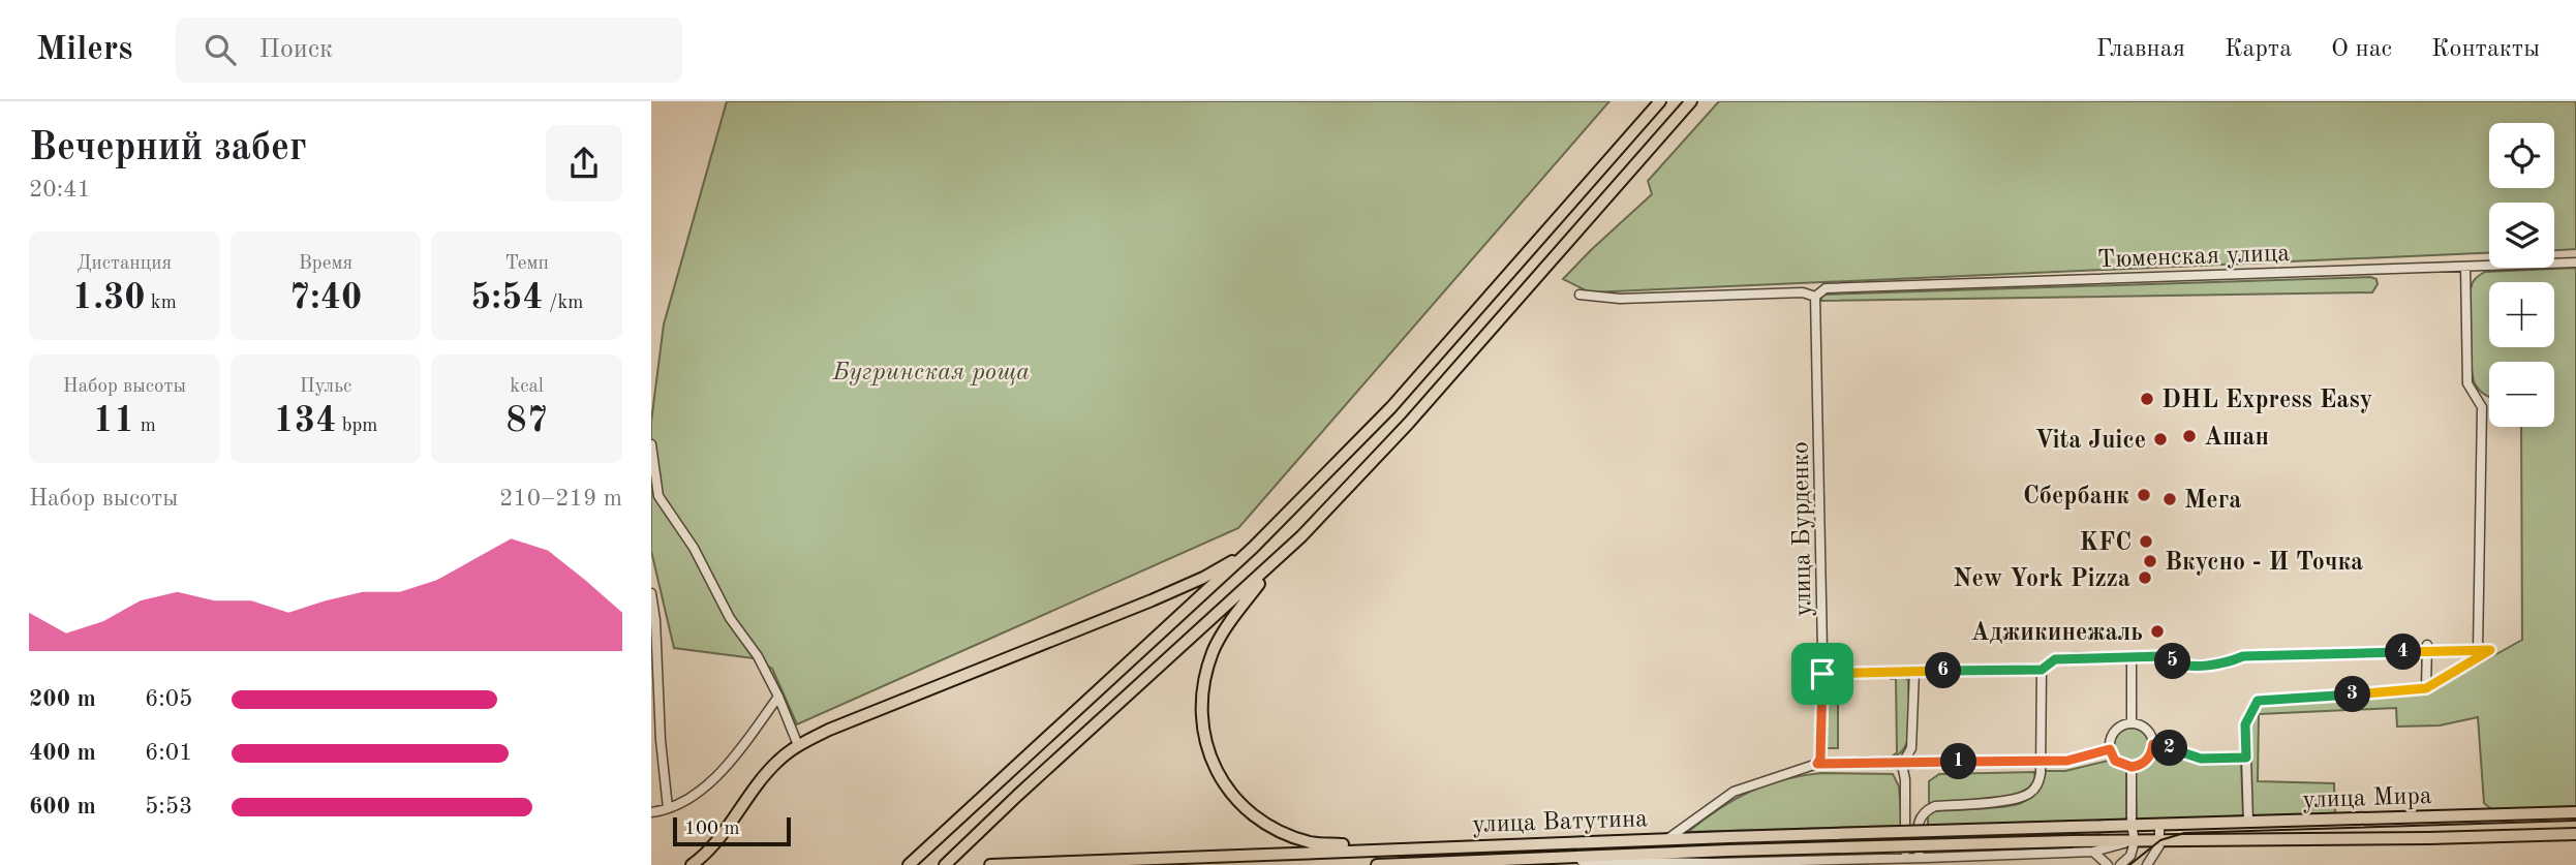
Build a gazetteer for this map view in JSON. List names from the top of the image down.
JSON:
{
  "streets": {
    "main road": ["улица Мира", "улица Ватутина"],
    "street": ["Тюменская улица", "улица Бурденко"]
  },
  "crossings": [
    ["Тюменская улица", "улица Бурденко"],
    ["улица Мира", "улица Ватутина"]
  ],
  "parks": ["Бугринская роща"],
  "places": [
    "DHL Express Easy",
    "Ашан",
    "Vita Juice",
    "Сбербанк",
    "Мега",
    "KFC",
    "Вкусно - И Точка",
    "New York Pizza",
    "Аджикинежаль"
  ],
  "scale_bar": "100 m",
  "page": {
    "header": "Milers",
    "search": "Поиск",
    "nav": [
      "Главная",
      "Карта",
      "О нас",
      "Контакты"
    ],
    "heading": ["Вечерний забег", "20:41"],
    "map_buttons": ["+", "−"],
    "stats": [
      ["Дистанция", "1.30 km"],
      ["Время", "7:40"],
      ["Темп", "5:54 /km"],
      ["Набор высоты", "11 m"],
      ["Пульс", "134 bpm"],
      ["kcal", "87"]
    ],
    "chart": ["Набор высоты", "210–219 m"],
    "pins": [
      "4",
      "5",
      "6",
      "3",
      "2",
      "1"
    ],
    "list": [
      {
        "name": "200 m",
        "note": "6:05"
      },
      {
        "name": "400 m",
        "note": "6:01"
      },
      {
        "name": "600 m",
        "note": "5:53"
      }
    ],
    "scale": "100 m"
  }
}
